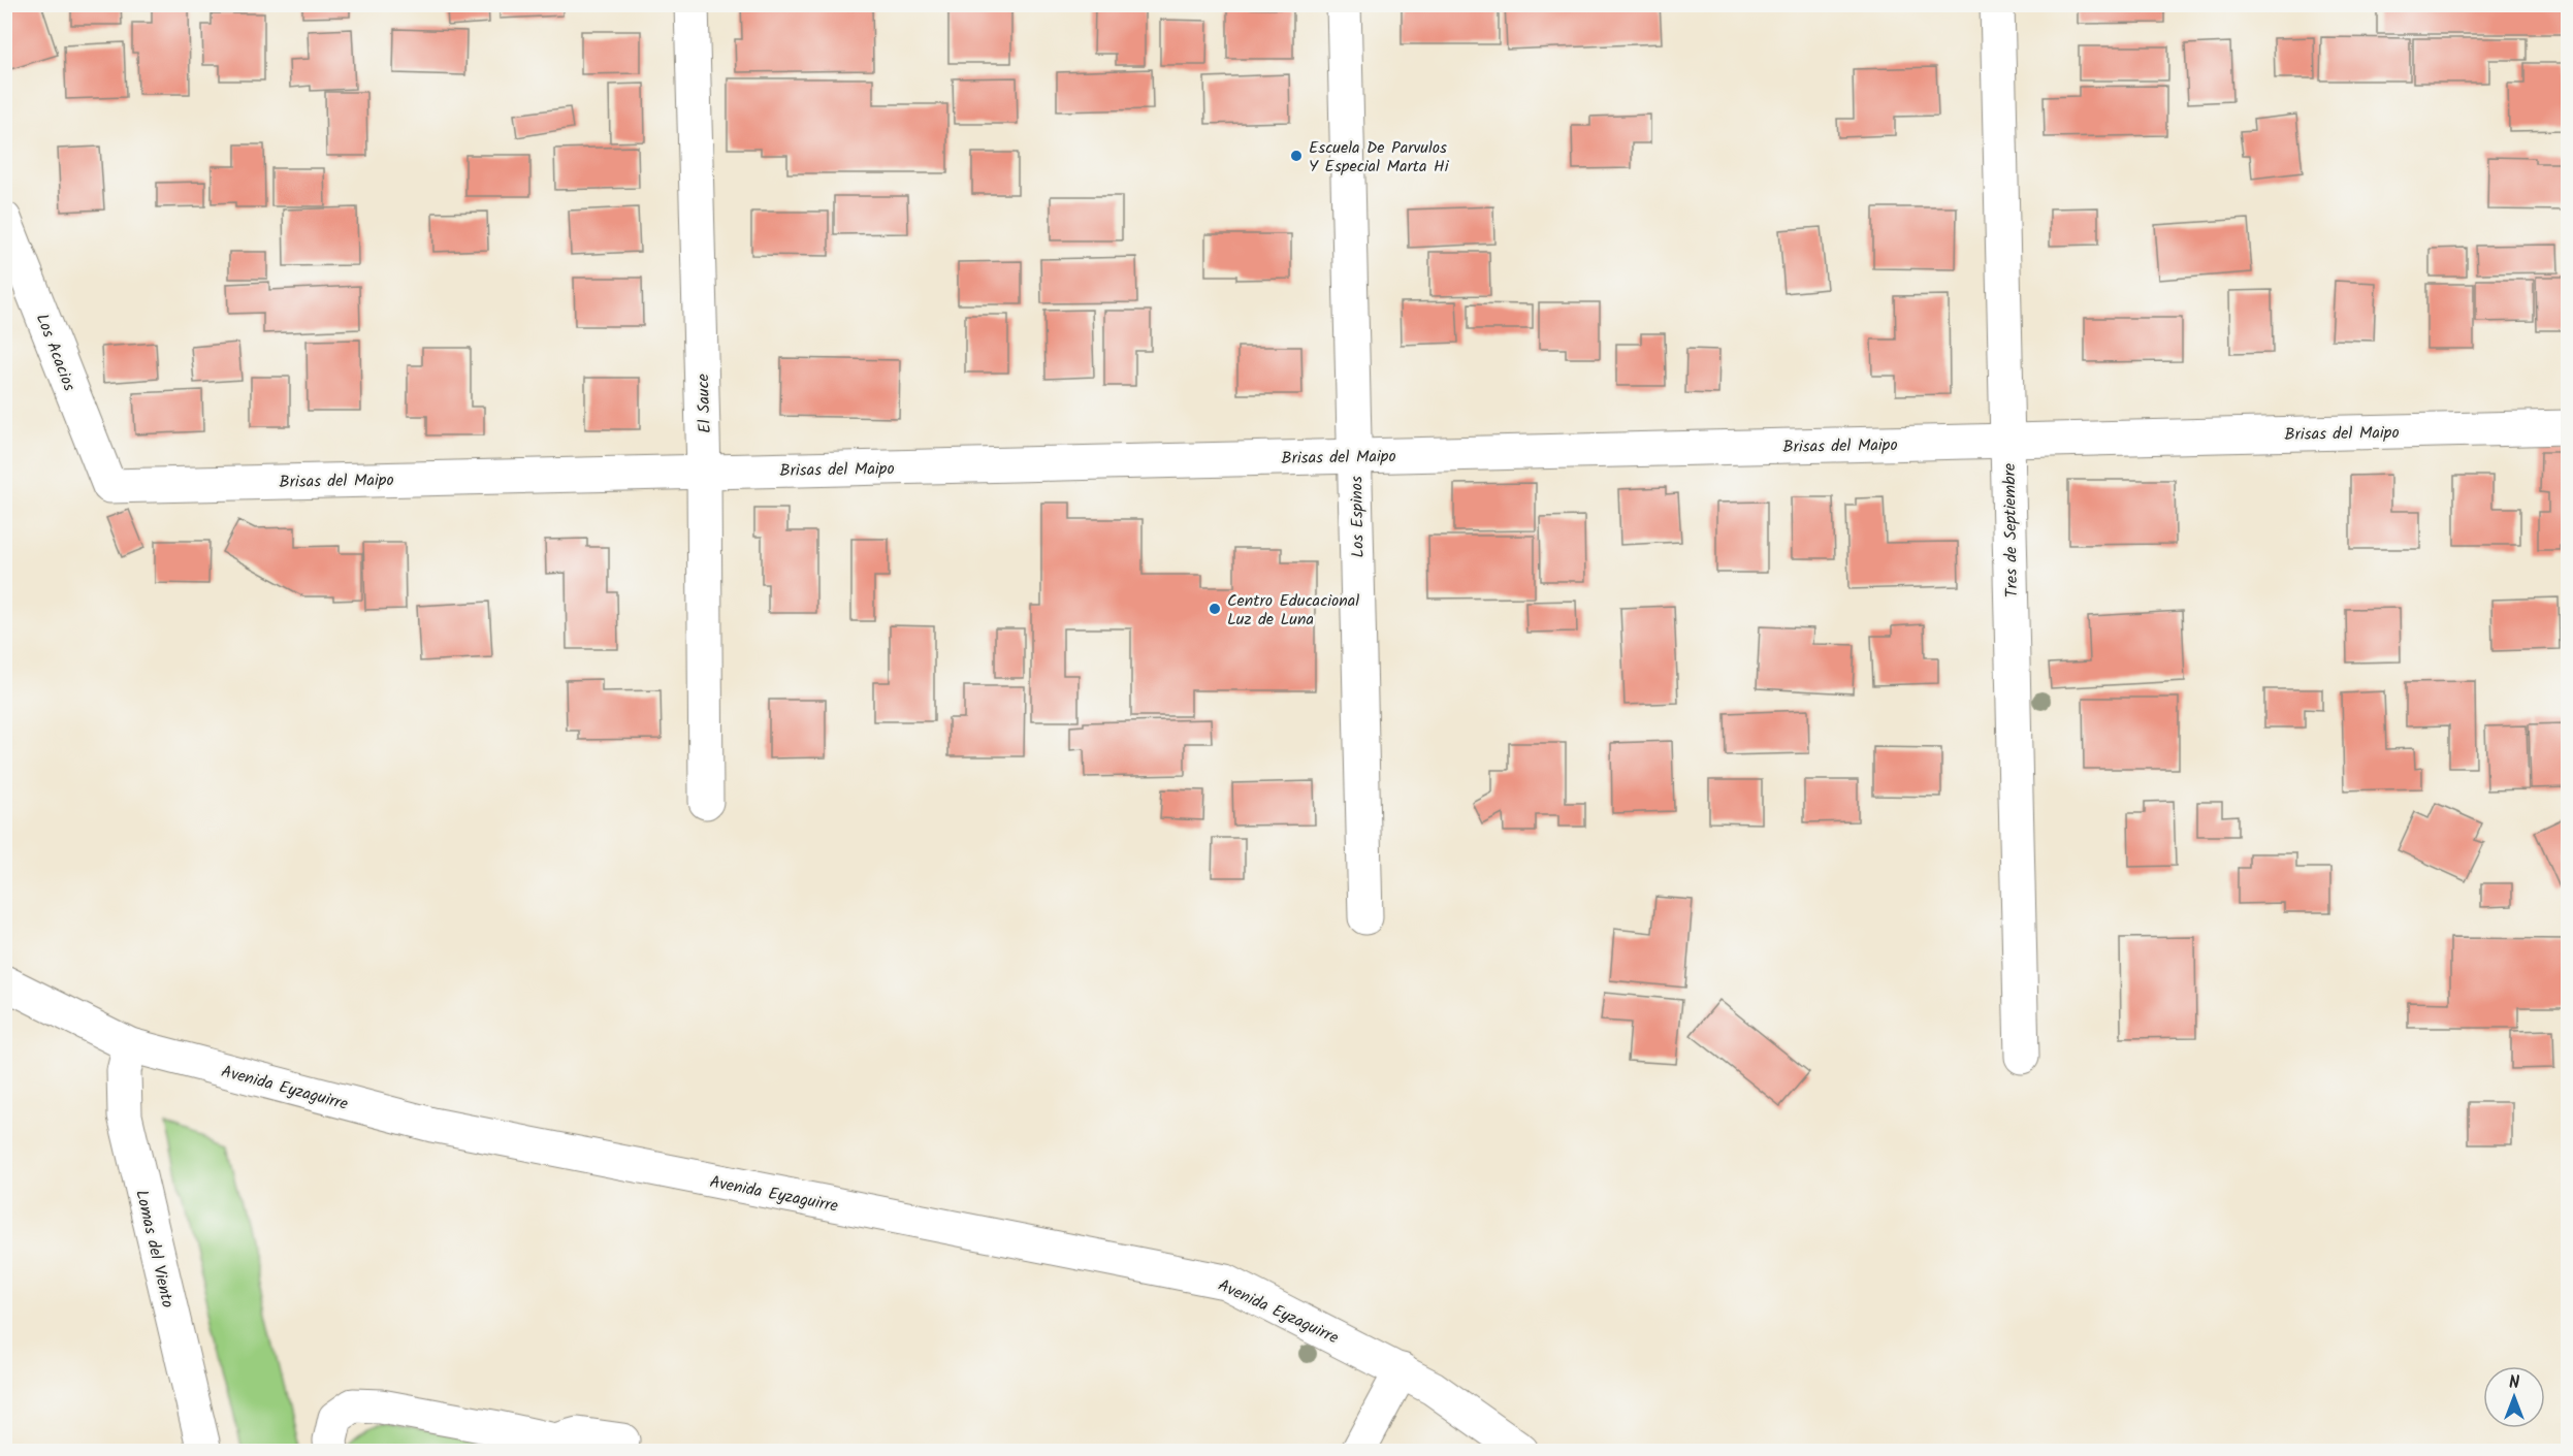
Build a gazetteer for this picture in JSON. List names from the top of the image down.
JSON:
{
  "streets": {
    "street": [
      "Los Acacios",
      "El Sauce",
      "Brisas del Maipo",
      "Los Espinos",
      "Tres de Septiembre",
      "Avenida Eyzaguirre",
      "Lomas del Viento"
    ]
  },
  "crossings": [
    ["Los Acacios", "Brisas del Maipo"],
    ["El Sauce", "Brisas del Maipo"],
    ["Brisas del Maipo", "Los Espinos"],
    ["Brisas del Maipo", "Tres de Septiembre"],
    ["Avenida Eyzaguirre", "Lomas del Viento"]
  ],
  "places": ["Escuela De Parvulos Y Especial Marta Hi", "Centro Educacional Luz de Luna"],
  "north": "top"
}
